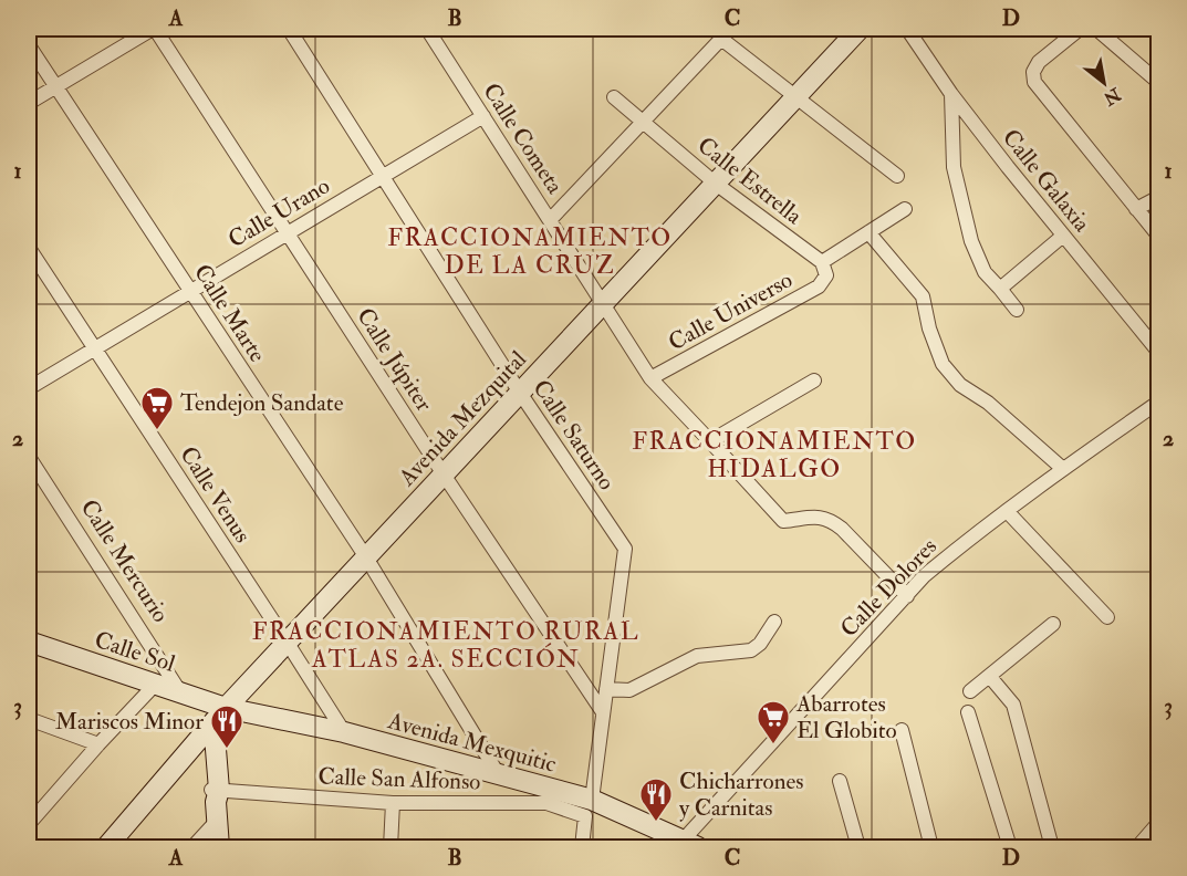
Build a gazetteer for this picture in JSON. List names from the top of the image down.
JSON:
{
  "streets": {
    "street": [
      "Calle Cometa",
      "Calle Estrella",
      "Calle Galaxia",
      "Calle Urano",
      "Calle Universo",
      "Calle Marte",
      "Calle Júpiter",
      "Avenida Mezquital",
      "Calle Saturno",
      "Calle Venus",
      "Calle Mercurio",
      "Calle Dolores",
      "Calle Sol",
      "Avenida Mexquitic",
      "Calle San Alfonso"
    ]
  },
  "crossings": [
    ["Calle Cometa", "Calle Urano"],
    ["Calle Cometa", "Calle Universo"],
    ["Calle Cometa", "Avenida Mezquital"],
    ["Calle Cometa", "Calle Dolores"],
    ["Calle Estrella", "Calle Universo"],
    ["Calle Estrella", "Avenida Mezquital"],
    ["Calle Urano", "Calle Marte"],
    ["Calle Urano", "Calle Júpiter"],
    ["Calle Urano", "Calle Saturno"],
    ["Calle Urano", "Calle Venus"],
    ["Calle Marte", "Avenida Mezquital"],
    ["Calle Marte", "Avenida Mexquitic"],
    ["Calle Júpiter", "Avenida Mezquital"],
    ["Calle Júpiter", "Calle Saturno"],
    ["Avenida Mezquital", "Calle Saturno"],
    ["Avenida Mezquital", "Calle Venus"],
    ["Avenida Mezquital", "Calle Sol"],
    ["Avenida Mezquital", "Avenida Mexquitic"],
    ["Calle Saturno", "Avenida Mexquitic"],
    ["Calle Saturno", "Calle San Alfonso"],
    ["Calle Venus", "Avenida Mexquitic"],
    ["Calle Mercurio", "Calle Sol"],
    ["Calle Dolores", "Avenida Mexquitic"],
    ["Calle Sol", "Avenida Mexquitic"],
    ["Avenida Mexquitic", "Calle San Alfonso"]
  ],
  "districts": ["FRACCIONAMIENTO DE LA CRUZ", "FRACCIONAMIENTO HIDALGO", "FRACCIONAMIENTO RURAL ATLAS 2A. SECCIÓN"],
  "places": {
    "supermarket": ["Tendejon Sandate", "Abarrotes El Globito"],
    "restaurant": ["Mariscos Minor", "Chicharrones y Carnitas"]
  },
  "north": "bottom right",
  "grid": {
    "columns": [
      "A",
      "B",
      "C",
      "D"
    ],
    "rows": ["1", "2", "3"]
  }
}
